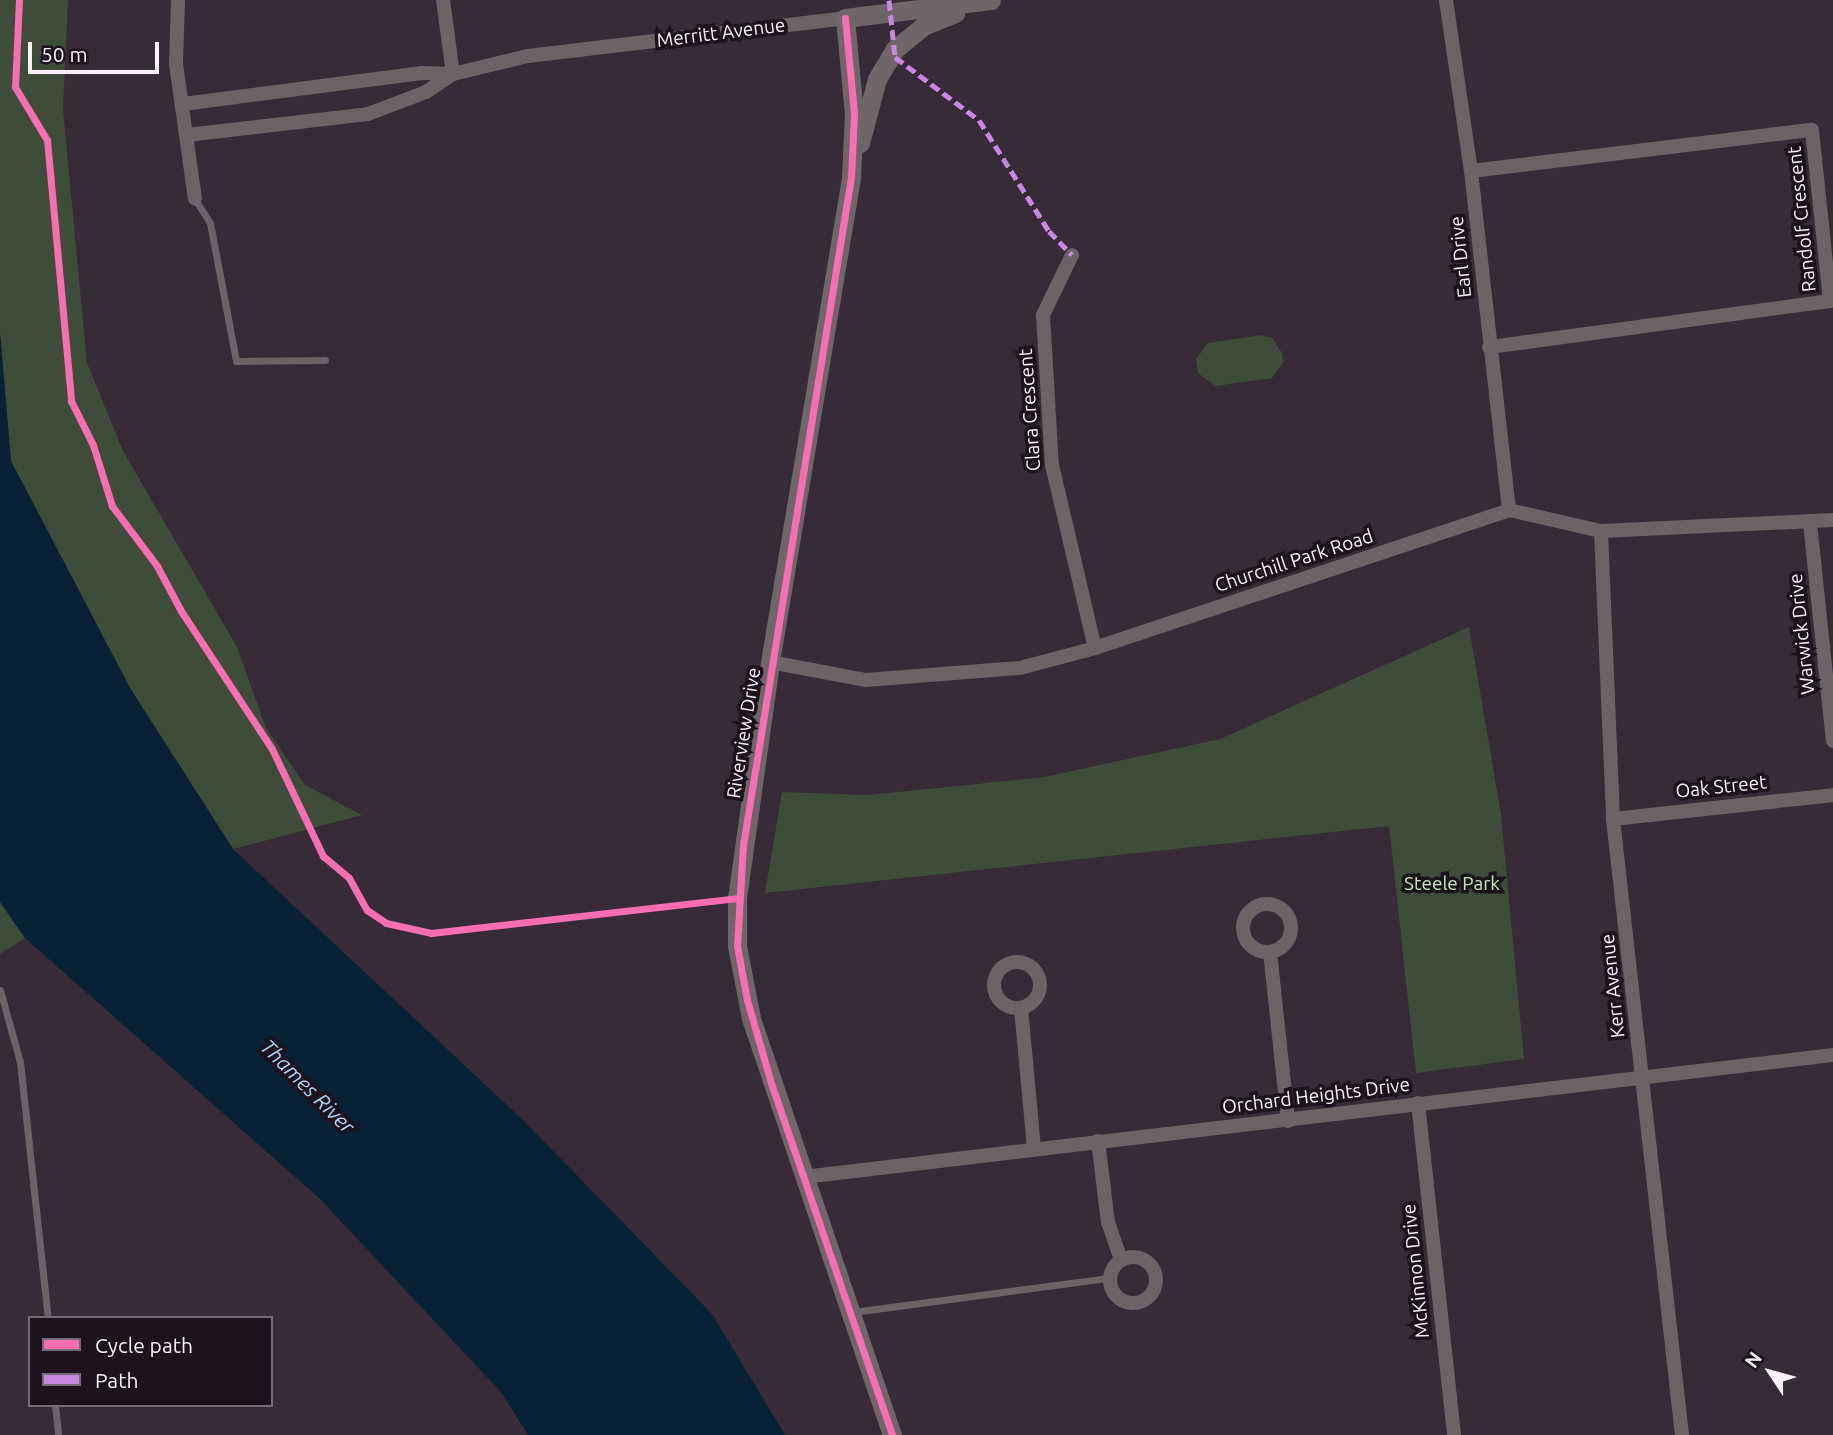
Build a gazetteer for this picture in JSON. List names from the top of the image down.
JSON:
{
  "streets": {
    "street": [
      "Merritt Avenue",
      "Randolf Crescent",
      "Earl Drive",
      "Clara Crescent",
      "Churchill Park Road",
      "Warwick Drive",
      "Riverview Drive",
      "Oak Street",
      "Kerr Avenue",
      "Orchard Heights Drive",
      "McKinnon Drive"
    ]
  },
  "crossings": [
    ["Merritt Avenue", "Riverview Drive"],
    ["Randolf Crescent", "Earl Drive"],
    ["Earl Drive", "Churchill Park Road"],
    ["Clara Crescent", "Churchill Park Road"],
    ["Churchill Park Road", "Riverview Drive"],
    ["Riverview Drive", "Orchard Heights Drive"],
    ["Oak Street", "Kerr Avenue"],
    ["Kerr Avenue", "Orchard Heights Drive"],
    ["Orchard Heights Drive", "McKinnon Drive"]
  ],
  "water": ["Thames River"],
  "parks": ["Steele Park"],
  "legend": ["Cycle path", "Path"],
  "scale_bar": "50 m",
  "north": "top left"
}
